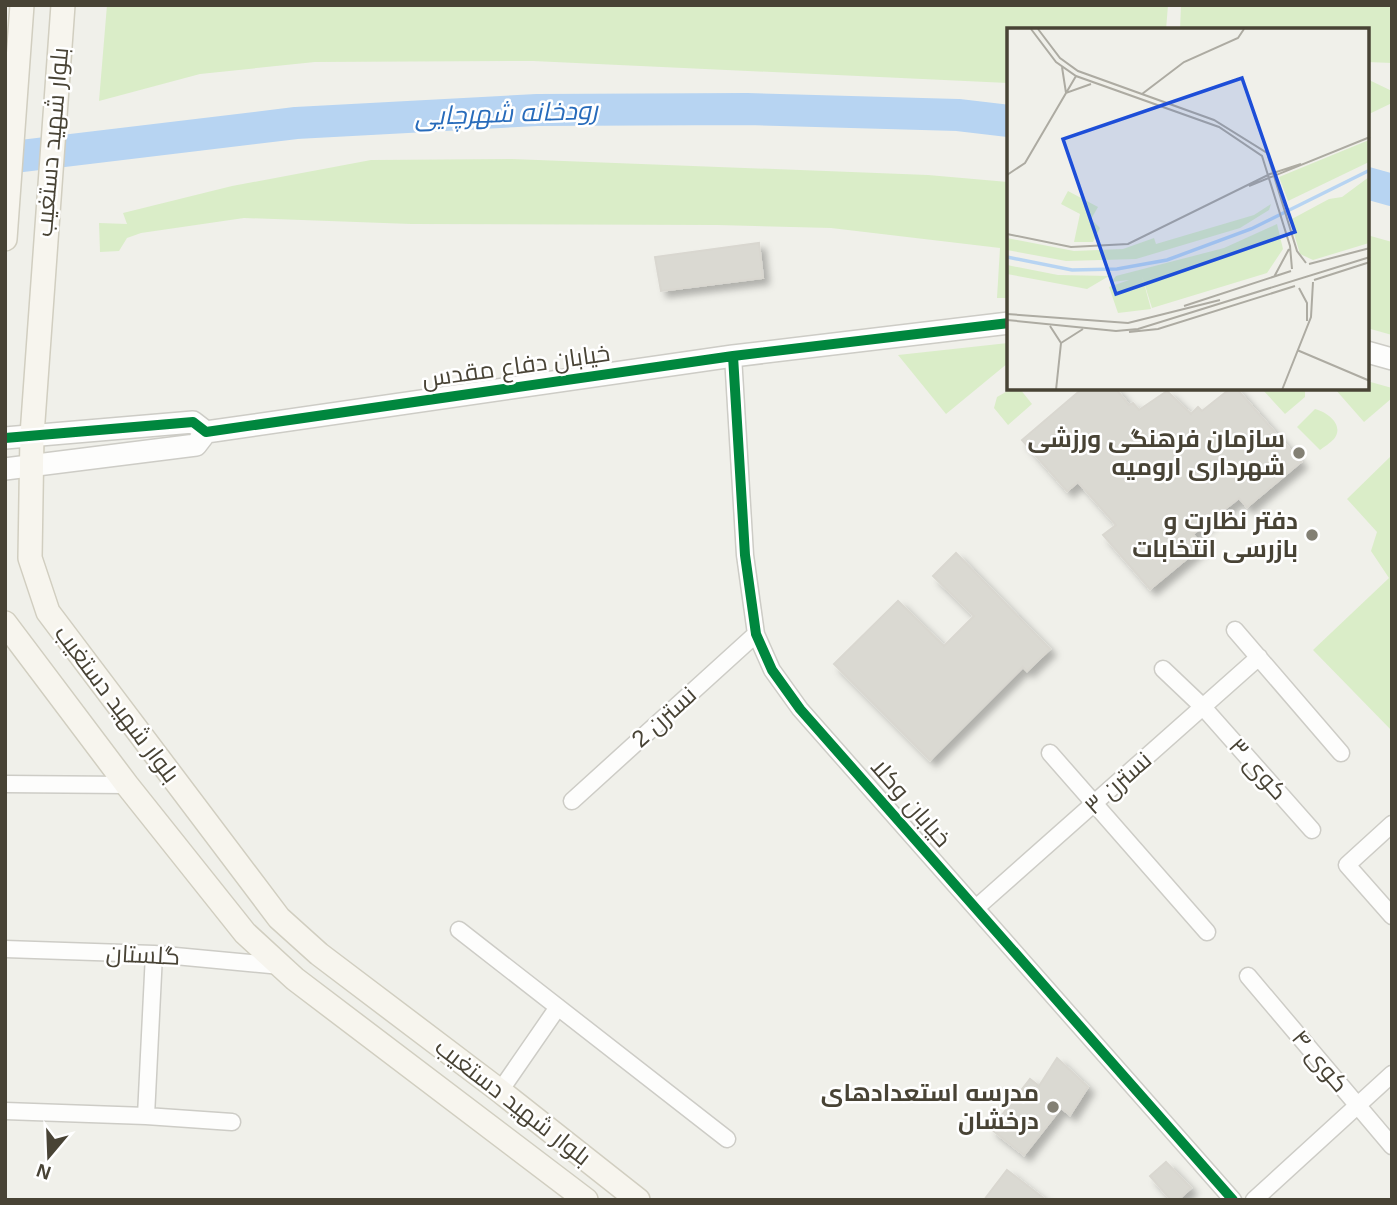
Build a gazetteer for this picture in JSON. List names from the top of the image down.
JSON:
{
  "streets": {
    "main road": ["بلوار شهید دستغیب"],
    "street": [
      "خیابان دفاع مقدس",
      "نسترن 2",
      "کوی ۳",
      "نسترن ۳",
      "خیابان وکلا",
      "گلستان",
      "کوی ۴"
    ]
  },
  "crossings": [
    ["بلوار شهید دستغیب", "خیابان دفاع مقدس"],
    ["بلوار شهید دستغیب", "گلستان"],
    ["خیابان دفاع مقدس", "خیابان وکلا"],
    ["نسترن 2", "خیابان وکلا"],
    ["کوی ۳", "نسترن ۳"],
    ["نسترن ۳", "خیابان وکلا"]
  ],
  "water": ["رودخانه شهرچایی"],
  "places": ["سازمان فرهنگی ورزشی شهرداری ارومیه", "دفتر نظارت و بازرسی انتخابات", "مدرسه استعدادهای درخشان"],
  "north": "bottom"
}
